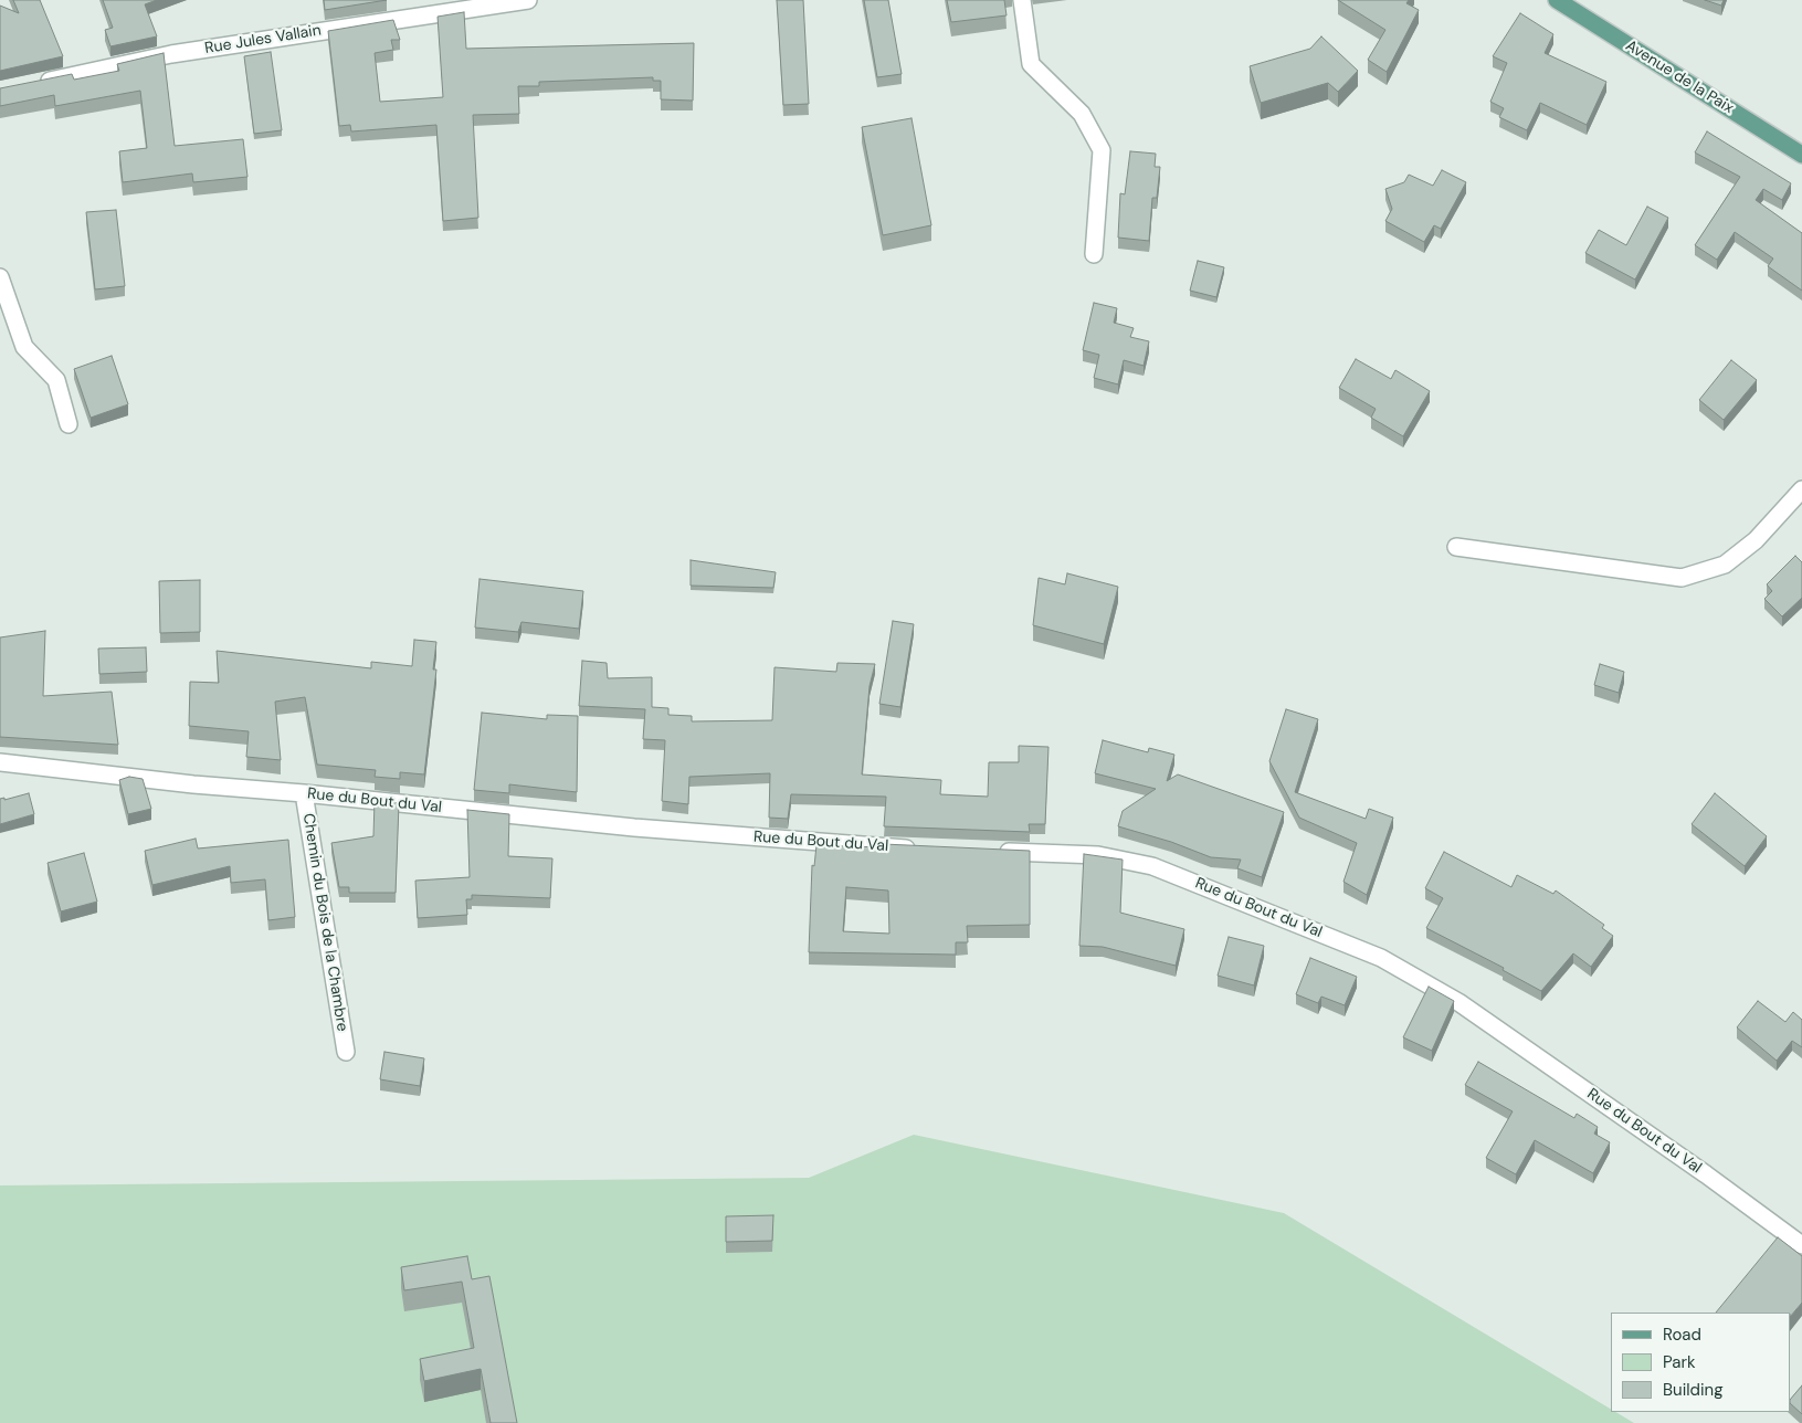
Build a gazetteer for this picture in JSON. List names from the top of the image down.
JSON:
{
  "streets": {
    "main road": ["Avenue de la Paix"],
    "street": ["Rue Jules Vallain", "Rue du Bout du Val", "Chemin du Bois de la Chambre"]
  },
  "crossings": [
    ["Rue du Bout du Val", "Chemin du Bois de la Chambre"]
  ],
  "legend": ["Road", "Park", "Building"]
}
